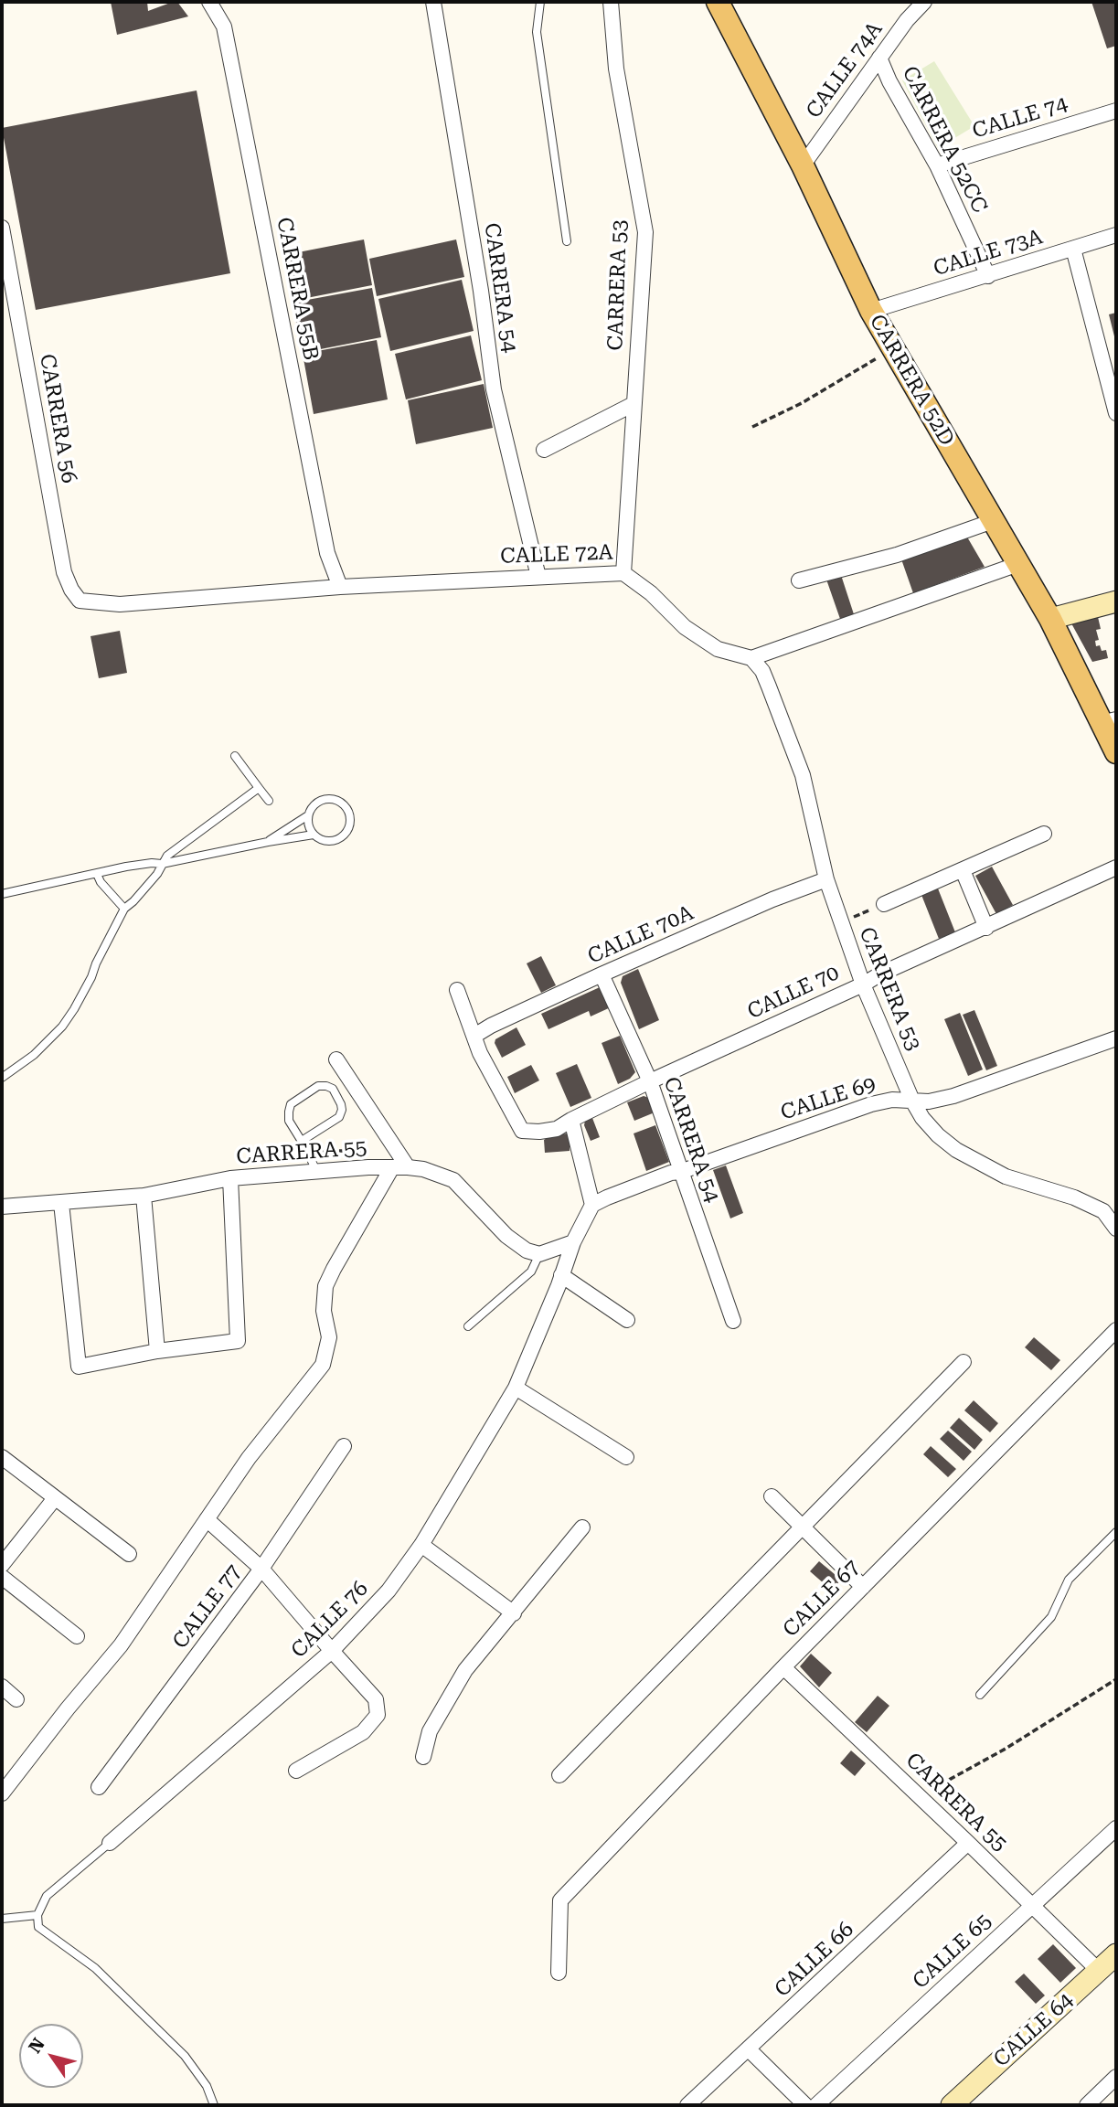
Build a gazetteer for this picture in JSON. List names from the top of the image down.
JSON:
{
  "streets": {
    "main road": ["CARRERA 52D"],
    "street": [
      "CALLE 74A",
      "CALLE 74",
      "CARRERA 52CC",
      "CALLE 73A",
      "CARRERA 53",
      "CARRERA 54",
      "CARRERA 55B",
      "CARRERA 56",
      "CALLE 72A",
      "CALLE 70A",
      "CALLE 70",
      "CALLE 69",
      "CARRERA 55",
      "CALLE 67",
      "CALLE 77",
      "CALLE 76",
      "CALLE 65",
      "CALLE 66",
      "CALLE 64"
    ]
  },
  "crossings": [
    ["CALLE 74A", "CARRERA 52CC"],
    ["CALLE 74A", "CARRERA 52D"],
    ["CALLE 74", "CARRERA 52CC"],
    ["CARRERA 52CC", "CALLE 73A"],
    ["CALLE 73A", "CARRERA 52D"],
    ["CARRERA 53", "CALLE 72A"],
    ["CARRERA 53", "CALLE 70A"],
    ["CARRERA 53", "CALLE 70"],
    ["CARRERA 53", "CALLE 69"],
    ["CARRERA 54", "CALLE 72A"],
    ["CARRERA 54", "CALLE 70A"],
    ["CARRERA 54", "CALLE 70"],
    ["CARRERA 54", "CALLE 69"],
    ["CARRERA 55B", "CALLE 72A"],
    ["CARRERA 56", "CALLE 72A"],
    ["CALLE 70A", "CALLE 70"],
    ["CALLE 69", "CALLE 76"],
    ["CARRERA 55", "CALLE 67"],
    ["CARRERA 55", "CALLE 65"],
    ["CARRERA 55", "CALLE 66"],
    ["CARRERA 55", "CALLE 64"]
  ],
  "north": "top left"
}
